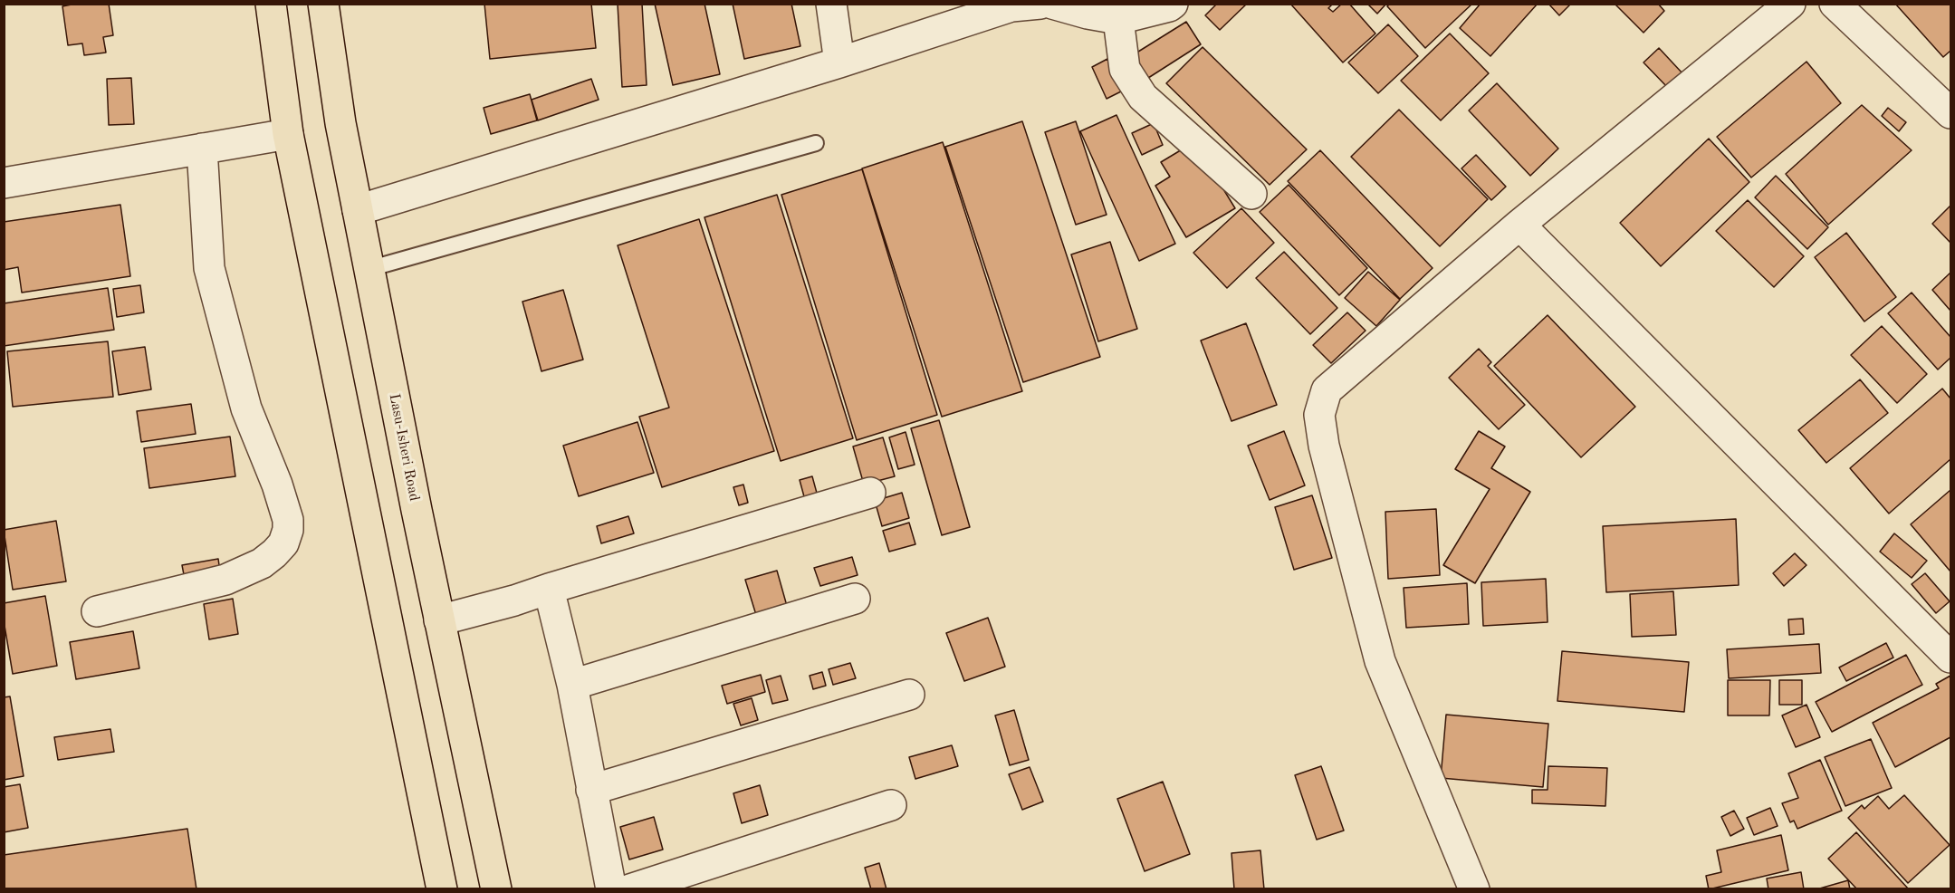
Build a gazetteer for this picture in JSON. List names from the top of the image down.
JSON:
{
  "streets": {
    "main road": ["Lasu-Isheri Road"]
  }
}
